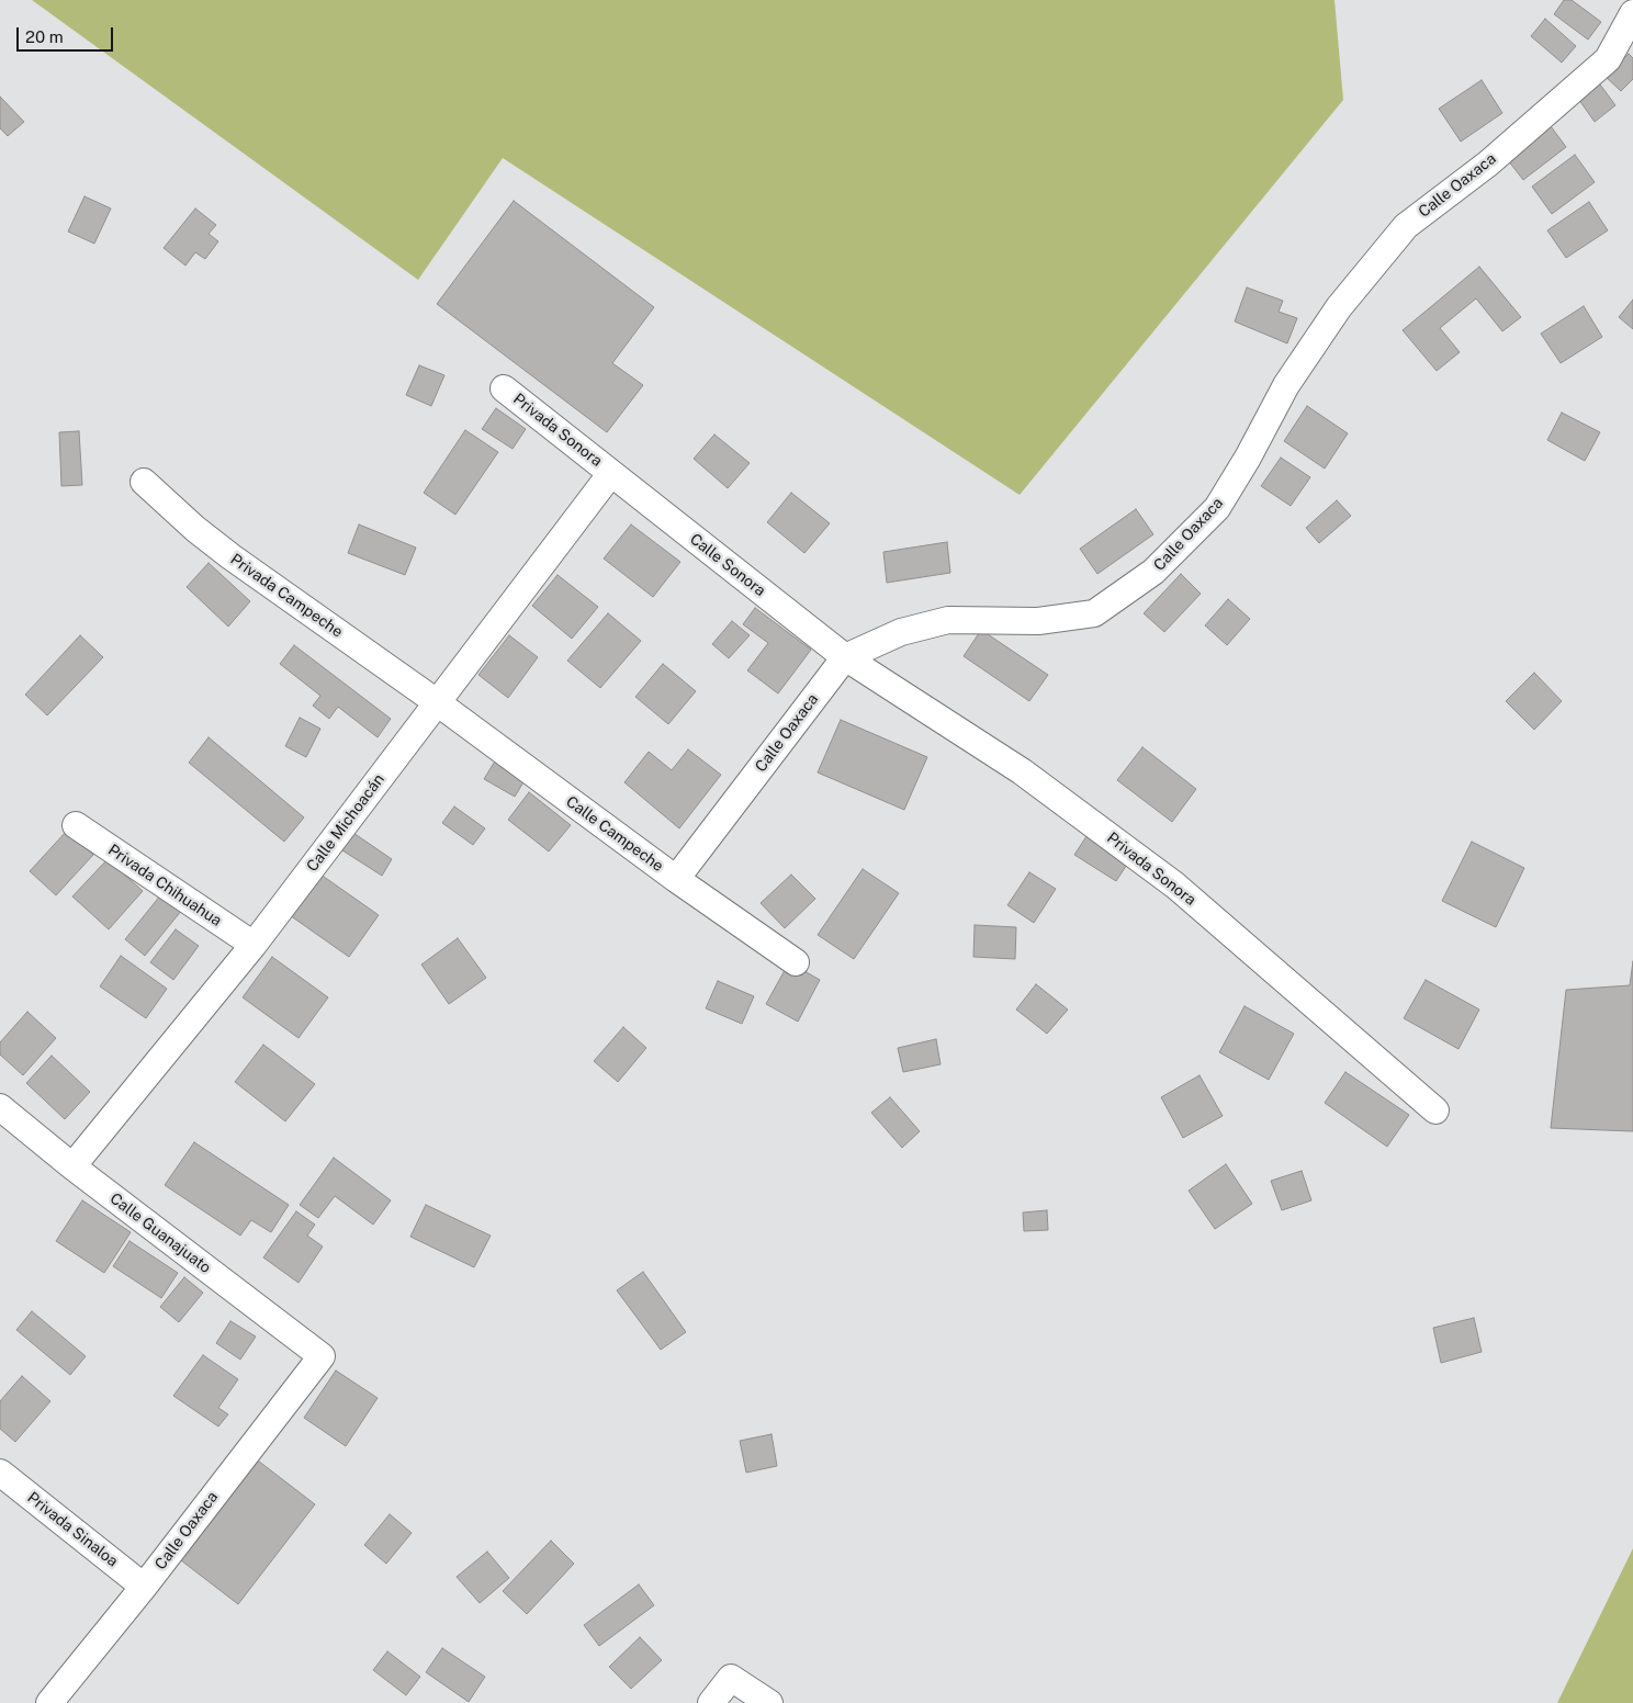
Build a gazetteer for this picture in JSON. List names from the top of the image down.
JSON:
{
  "streets": {
    "street": [
      "Calle Oaxaca",
      "Privada Sonora",
      "Calle Sonora",
      "Privada Campeche",
      "Calle Michoacán",
      "Calle Campeche",
      "Privada Chihuahua",
      "Calle Guanajuato",
      "Privada Sinaloa"
    ]
  },
  "crossings": [
    ["Calle Oaxaca", "Privada Sonora"],
    ["Calle Oaxaca", "Calle Sonora"],
    ["Calle Oaxaca", "Calle Campeche"],
    ["Calle Oaxaca", "Calle Guanajuato"],
    ["Calle Oaxaca", "Privada Sinaloa"],
    ["Privada Sonora", "Calle Sonora"],
    ["Privada Sonora", "Calle Michoacán"],
    ["Calle Sonora", "Calle Michoacán"],
    ["Privada Campeche", "Calle Michoacán"],
    ["Privada Campeche", "Calle Campeche"],
    ["Calle Michoacán", "Calle Campeche"],
    ["Calle Michoacán", "Privada Chihuahua"],
    ["Calle Michoacán", "Calle Guanajuato"]
  ],
  "scale_bar": "20 m"
}
